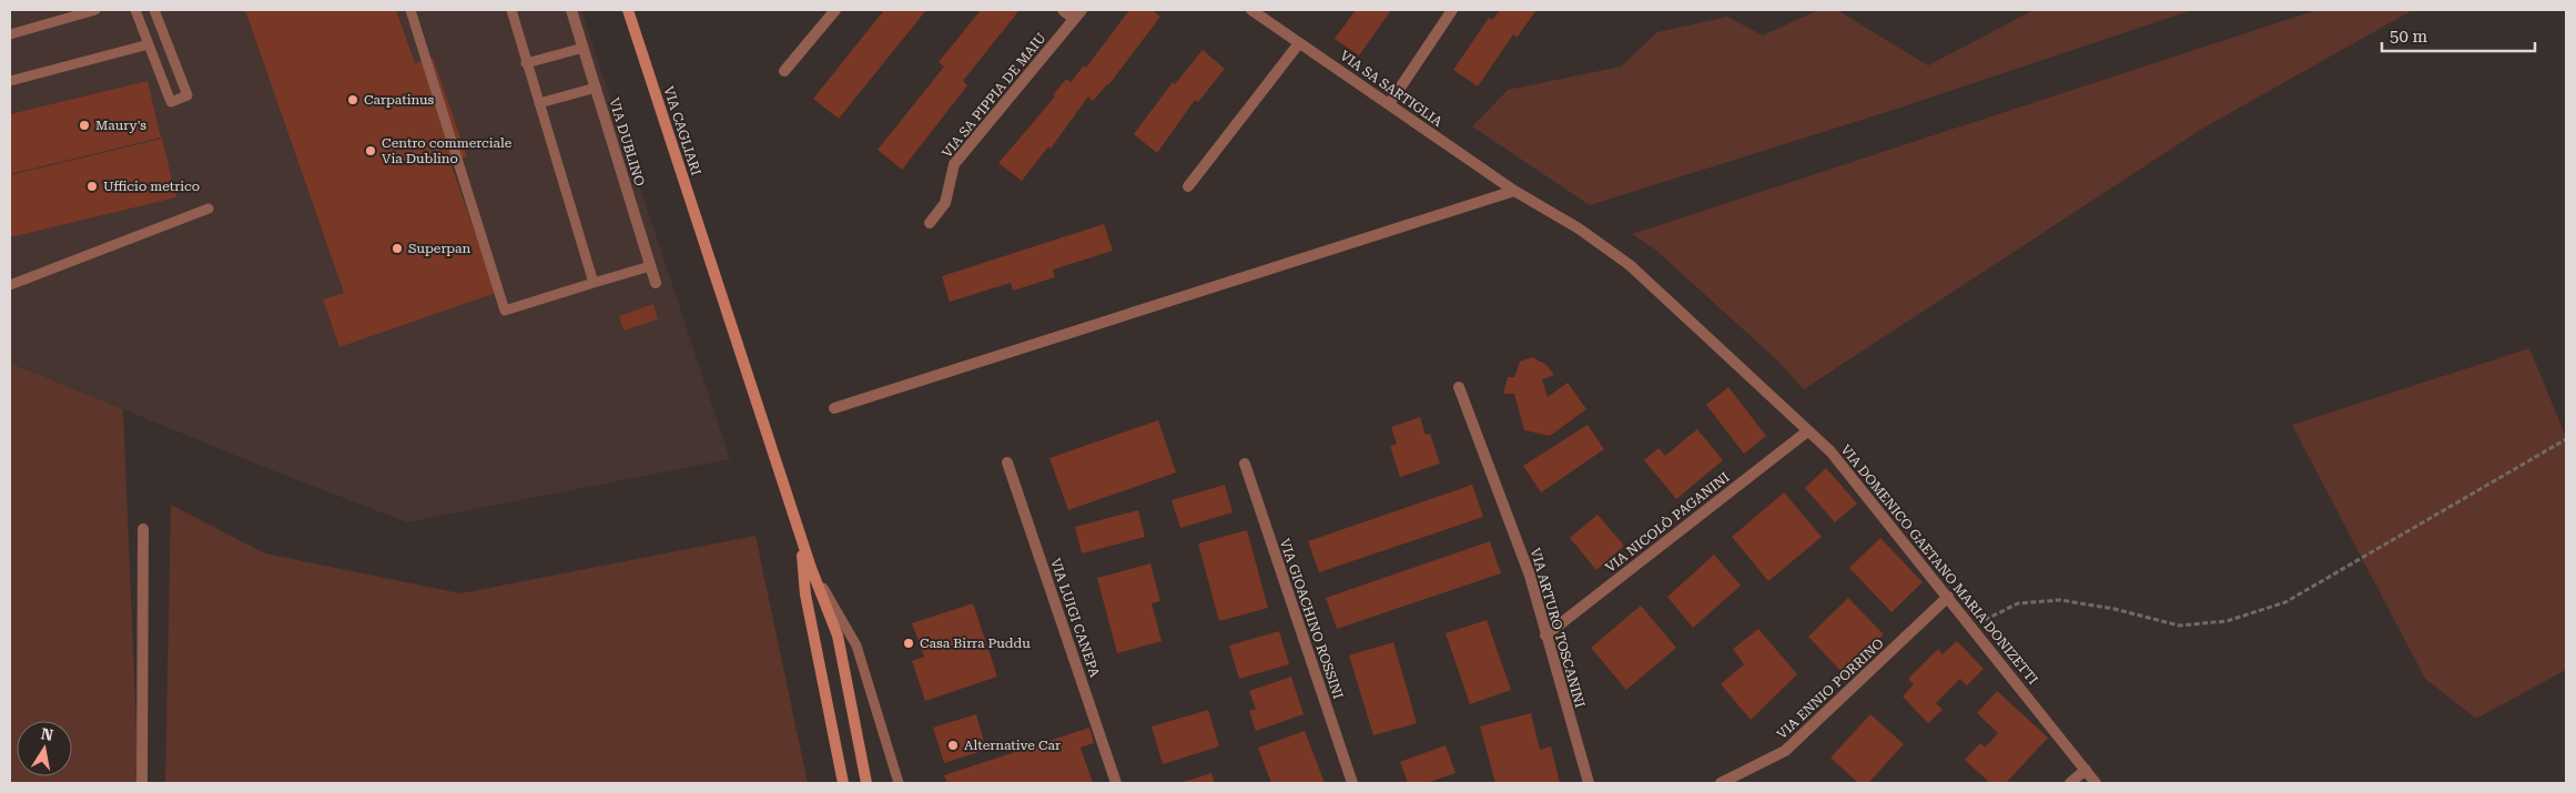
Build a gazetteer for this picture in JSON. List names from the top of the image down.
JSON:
{
  "streets": {
    "main road": ["VIA CAGLIARI"],
    "street": [
      "VIA SA SARTIGLIA",
      "VIA SA PIPPIA DE MAIU",
      "VIA DUBLINO",
      "VIA NICOLÒ PAGANINI",
      "VIA DOMENICO GAETANO MARIA DONIZETTI",
      "VIA LUIGI CANEPA",
      "VIA GIOACHINO ROSSINI",
      "VIA ARTURO TOSCANINI",
      "VIA ENNIO PORRINO"
    ]
  },
  "crossings": [
    ["VIA SA SARTIGLIA", "VIA DOMENICO GAETANO MARIA DONIZETTI"],
    ["VIA NICOLÒ PAGANINI", "VIA DOMENICO GAETANO MARIA DONIZETTI"],
    ["VIA NICOLÒ PAGANINI", "VIA ARTURO TOSCANINI"],
    ["VIA DOMENICO GAETANO MARIA DONIZETTI", "VIA ENNIO PORRINO"]
  ],
  "places": [
    "Carpatinus",
    "Maury's",
    "Centro commerciale Via Dublino",
    "Ufficio metrico",
    "Superpan",
    "Casa Birra Puddu",
    "Alternative Car"
  ],
  "scale_bar": "50 m",
  "north": "top"
}
